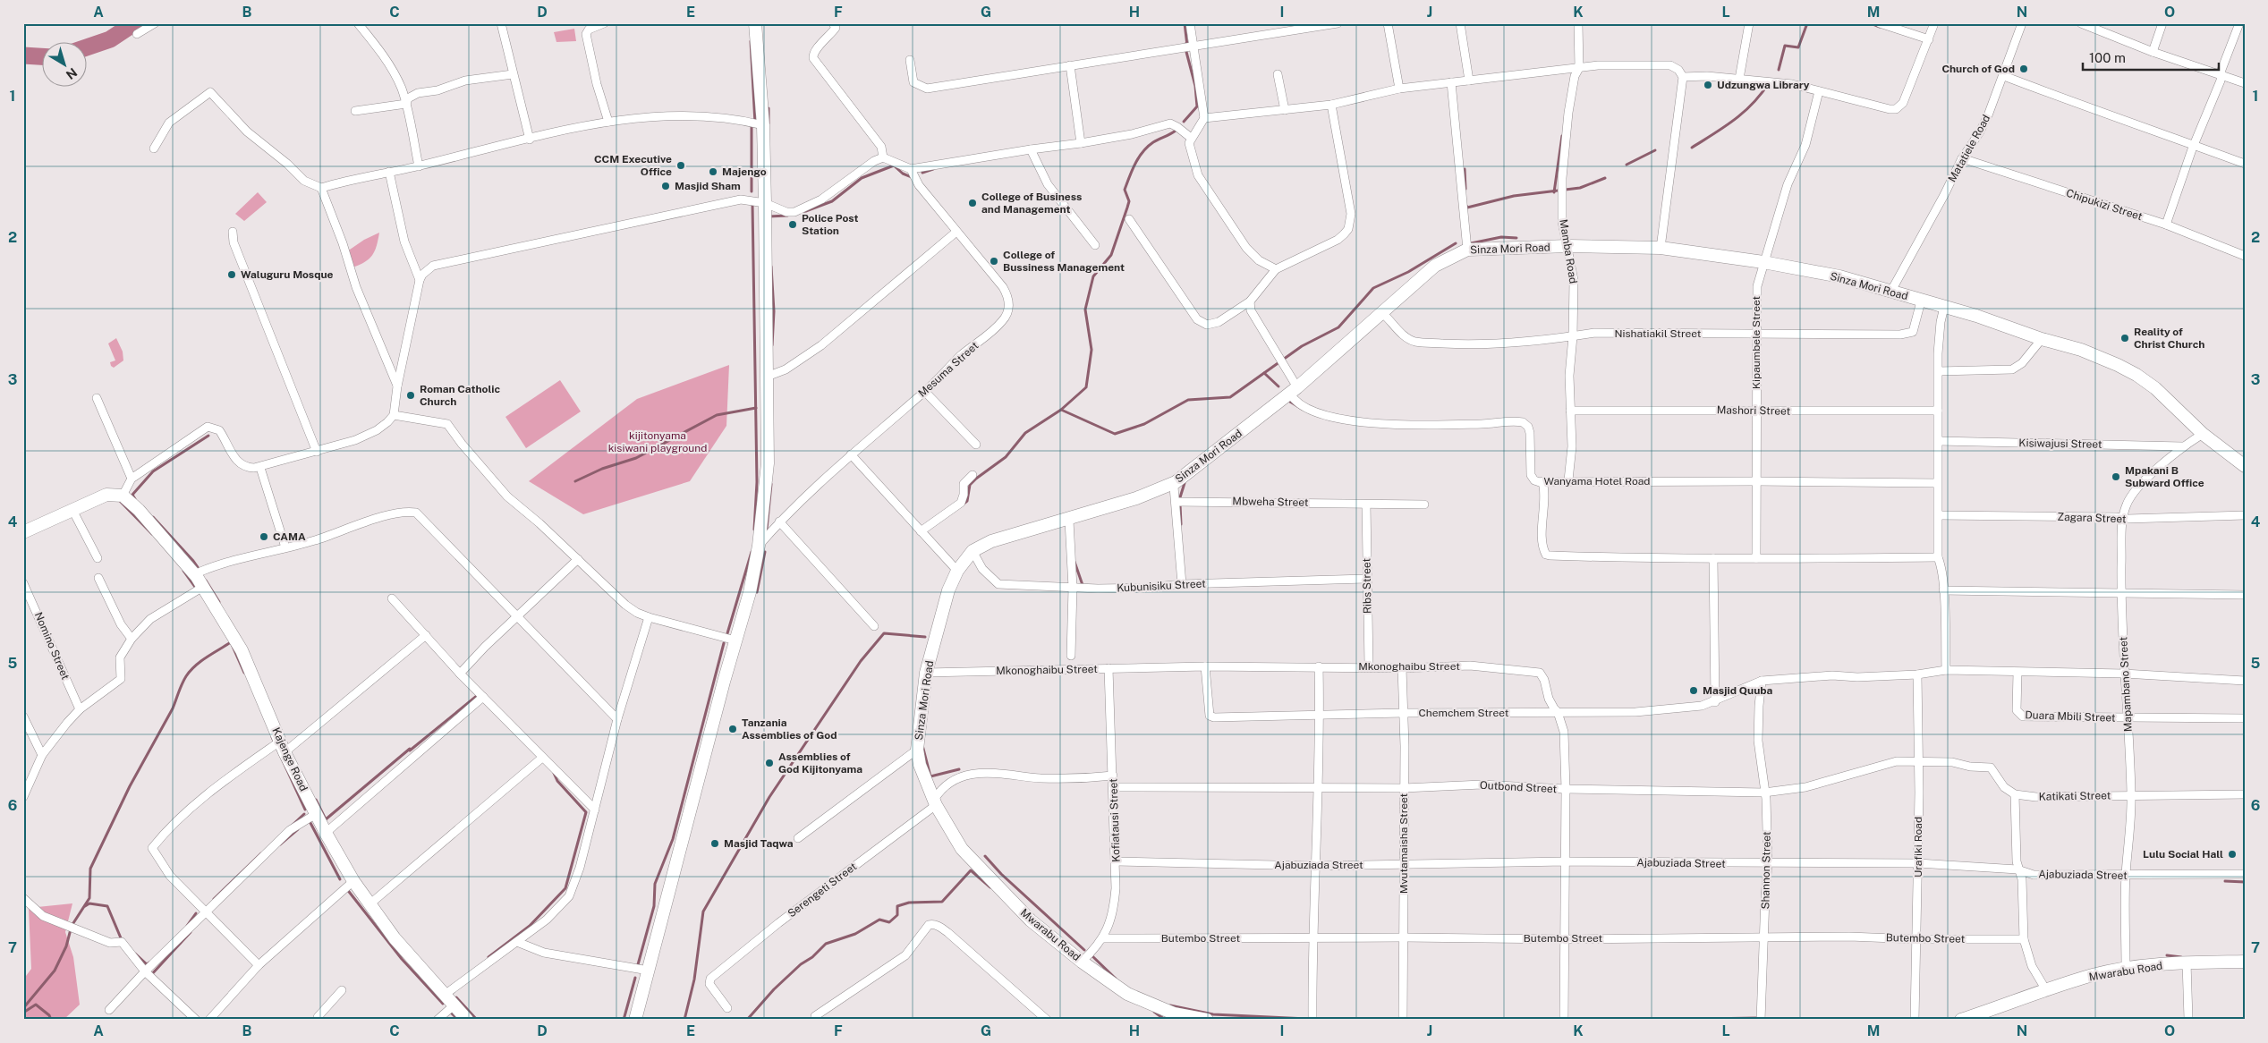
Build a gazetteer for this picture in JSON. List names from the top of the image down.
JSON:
{
  "streets": {
    "street": [
      "Matatiele Road",
      "Chipukizi Street",
      "Sinza Mori Road",
      "Mamba Road",
      "Nishatiakil Street",
      "Kipaumbele Street",
      "Mesuma Street",
      "Mashori Street",
      "Kisiwajusi Street",
      "Wanyama Hotel Road",
      "Mbweha Street",
      "Zagara Street",
      "Kubunisiku Street",
      "Ribs Street",
      "Nomino Street",
      "Mkonoghaibu Street",
      "Mapambano Street",
      "Chemchem Street",
      "Duara Mbili Street",
      "Kajenge Road",
      "Outbond Street",
      "Katikati Street",
      "Kofiatausi Street",
      "Mvutamaisha Street",
      "Urafiki Road",
      "Ajabuziada Street",
      "Shannon Street",
      "Serengeti Street",
      "Mwarabu Road",
      "Butembo Street"
    ]
  },
  "crossings": [
    ["Matatiele Road", "Chipukizi Street"],
    ["Matatiele Road", "Sinza Mori Road"],
    ["Sinza Mori Road", "Mamba Road"],
    ["Sinza Mori Road", "Nishatiakil Street"],
    ["Sinza Mori Road", "Kipaumbele Street"],
    ["Sinza Mori Road", "Wanyama Hotel Road"],
    ["Sinza Mori Road", "Kubunisiku Street"],
    ["Sinza Mori Road", "Mkonoghaibu Street"],
    ["Sinza Mori Road", "Mapambano Street"],
    ["Sinza Mori Road", "Serengeti Street"],
    ["Sinza Mori Road", "Mwarabu Road"],
    ["Mamba Road", "Nishatiakil Street"],
    ["Mamba Road", "Mashori Street"],
    ["Mamba Road", "Wanyama Hotel Road"],
    ["Nishatiakil Street", "Kipaumbele Street"],
    ["Kipaumbele Street", "Mashori Street"],
    ["Kipaumbele Street", "Wanyama Hotel Road"],
    ["Kisiwajusi Street", "Mapambano Street"],
    ["Mbweha Street", "Ribs Street"],
    ["Zagara Street", "Mapambano Street"],
    ["Kubunisiku Street", "Ribs Street"],
    ["Ribs Street", "Mkonoghaibu Street"],
    ["Mkonoghaibu Street", "Chemchem Street"],
    ["Mkonoghaibu Street", "Outbond Street"],
    ["Mkonoghaibu Street", "Kofiatausi Street"],
    ["Mkonoghaibu Street", "Mvutamaisha Street"],
    ["Mkonoghaibu Street", "Ajabuziada Street"],
    ["Mkonoghaibu Street", "Butembo Street"],
    ["Mapambano Street", "Duara Mbili Street"],
    ["Mapambano Street", "Katikati Street"],
    ["Mapambano Street", "Ajabuziada Street"],
    ["Mapambano Street", "Mwarabu Road"],
    ["Chemchem Street", "Mvutamaisha Street"],
    ["Chemchem Street", "Shannon Street"],
    ["Outbond Street", "Kofiatausi Street"],
    ["Outbond Street", "Mvutamaisha Street"],
    ["Outbond Street", "Urafiki Road"],
    ["Outbond Street", "Shannon Street"],
    ["Kofiatausi Street", "Ajabuziada Street"],
    ["Kofiatausi Street", "Serengeti Street"],
    ["Kofiatausi Street", "Mwarabu Road"],
    ["Kofiatausi Street", "Butembo Street"],
    ["Mvutamaisha Street", "Ajabuziada Street"],
    ["Mvutamaisha Street", "Butembo Street"],
    ["Urafiki Road", "Ajabuziada Street"],
    ["Urafiki Road", "Butembo Street"],
    ["Ajabuziada Street", "Shannon Street"],
    ["Shannon Street", "Butembo Street"],
    ["Serengeti Street", "Mwarabu Road"]
  ],
  "parks": ["kijitonyama kisiwani playground"],
  "places": [
    "Church of God",
    "Udzungwa Library",
    "CCM Executive Office",
    "Majengo",
    "Masjid Sham",
    "College of Business and Management",
    "Police Post Station",
    "College of Bussiness Management",
    "Waluguru Mosque",
    "Reality of Christ Church",
    "Roman Catholic Church",
    "Mpakani B Subward Office",
    "CAMA",
    "Masjid Quuba",
    "Tanzania Assemblies of God",
    "Assemblies of God Kijitonyama",
    "Masjid Taqwa",
    "Lulu Social Hall"
  ],
  "scale_bar": "100 m",
  "north": "bottom right",
  "grid": {
    "columns": [
      "A",
      "B",
      "C",
      "D",
      "E",
      "F",
      "G",
      "H",
      "I",
      "J",
      "K",
      "L",
      "M",
      "N",
      "O"
    ],
    "rows": [
      "1",
      "2",
      "3",
      "4",
      "5",
      "6",
      "7"
    ]
  }
}
